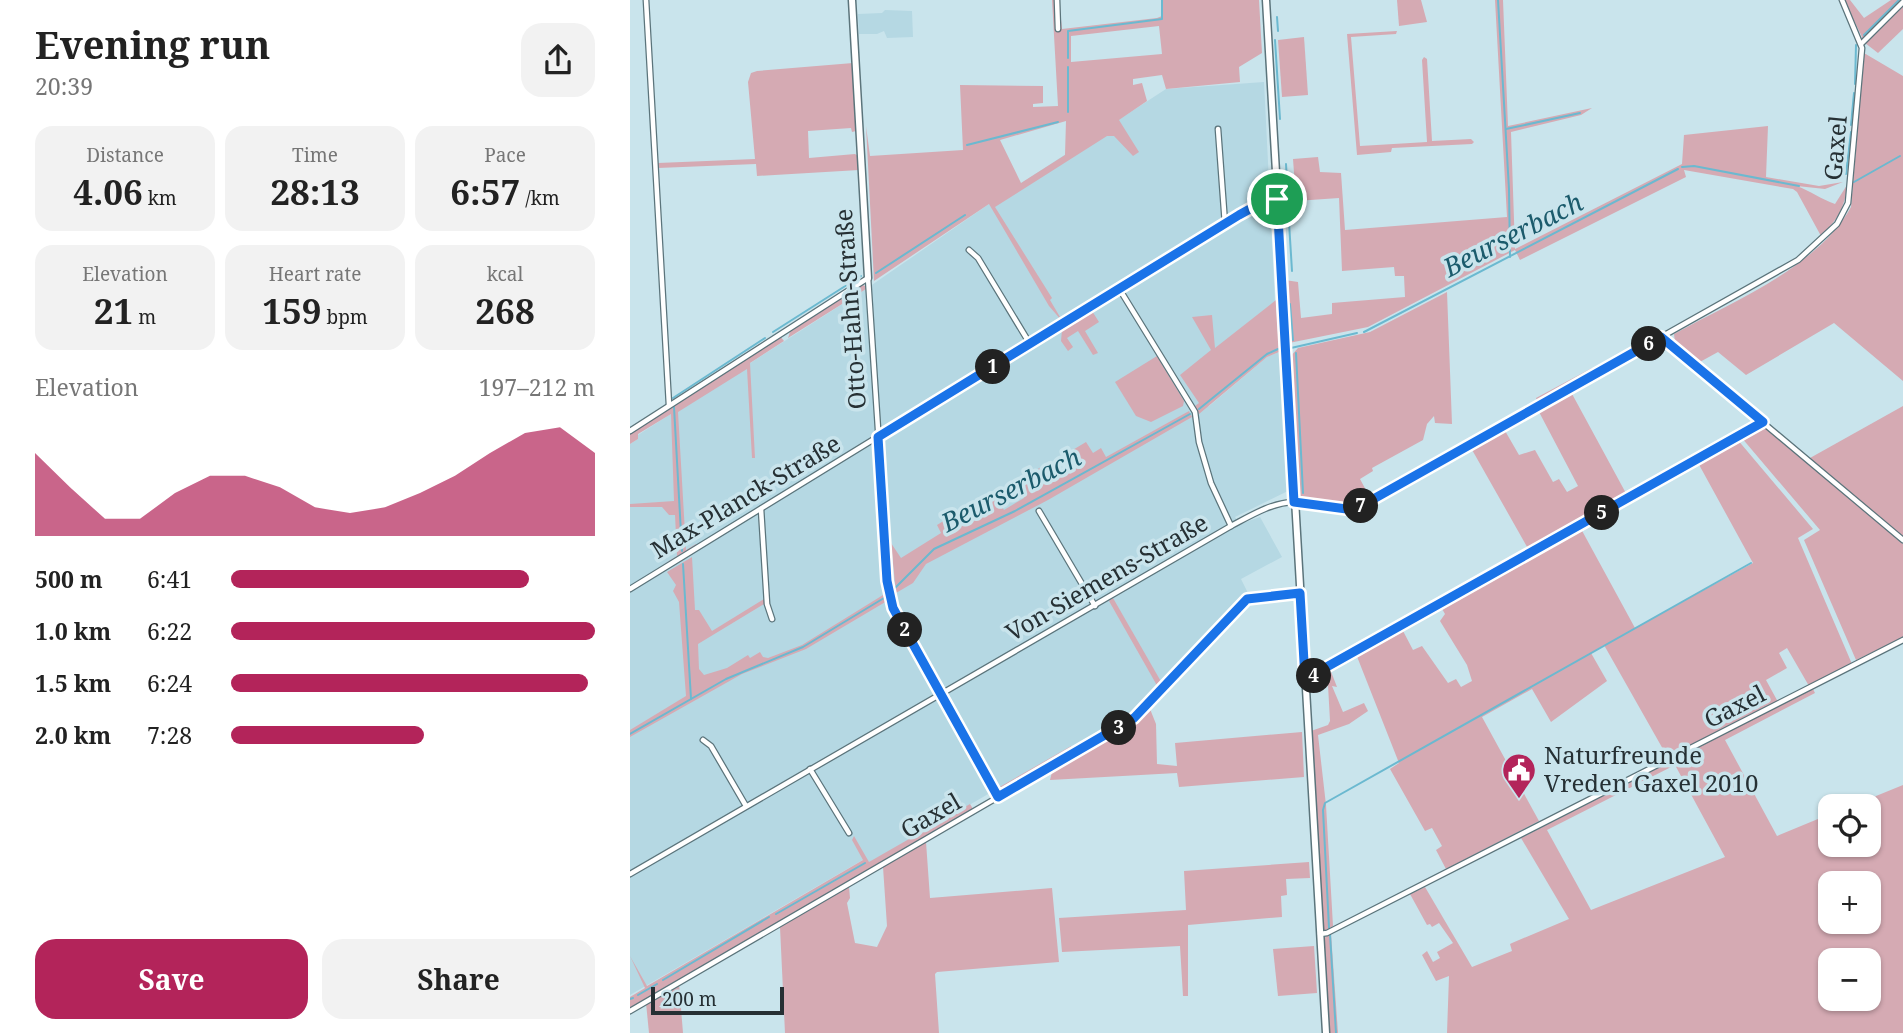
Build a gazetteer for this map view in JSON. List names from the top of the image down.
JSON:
{
  "streets": {
    "street": [
      "Gaxel",
      "Otto-Hahn-Straße",
      "Max-Planck-Straße",
      "Von-Siemens-Straße"
    ]
  },
  "crossings": [
    ["Gaxel", "Otto-Hahn-Straße"],
    ["Gaxel", "Von-Siemens-Straße"],
    ["Otto-Hahn-Straße", "Max-Planck-Straße"],
    ["Otto-Hahn-Straße", "Von-Siemens-Straße"]
  ],
  "water": ["Beurserbach"],
  "places": {
    "public building": ["Naturfreunde Vreden Gaxel 2010"]
  },
  "scale_bar": "200 m",
  "page": {
    "heading": ["Evening run", "20:39"],
    "stats": [
      ["Distance", "4.06 km"],
      ["Time", "28:13"],
      ["Pace", "6:57 /km"],
      ["Elevation", "21 m"],
      ["Heart rate", "159 bpm"],
      ["kcal", "268"]
    ],
    "pins": [
      "6",
      "1",
      "7",
      "5",
      "2",
      "4",
      "3"
    ],
    "chart": ["Elevation", "197–212 m"],
    "list": [
      {
        "name": "500 m",
        "note": "6:41"
      },
      {
        "name": "1.0 km",
        "note": "6:22"
      },
      {
        "name": "1.5 km",
        "note": "6:24"
      },
      {
        "name": "2.0 km",
        "note": "7:28"
      }
    ],
    "map_buttons": ["+", "−"],
    "buttons": ["Save", "Share"],
    "scale": "200 m"
  }
}
